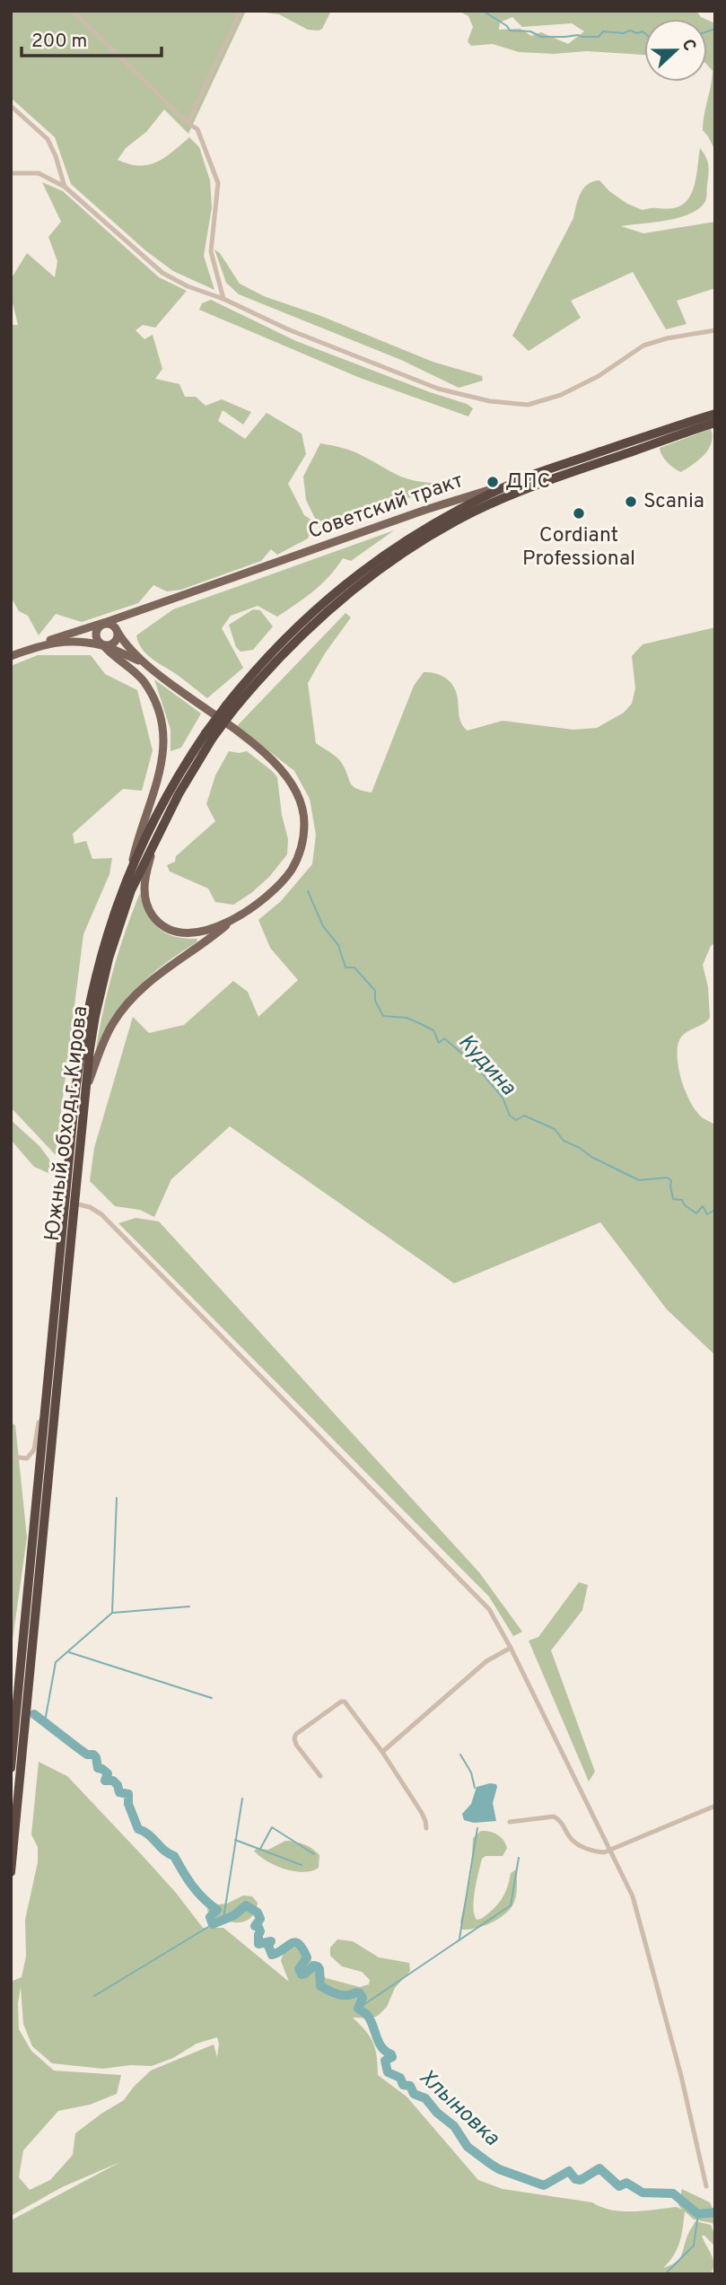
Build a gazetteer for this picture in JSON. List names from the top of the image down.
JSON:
{
  "streets": {
    "highway": ["Советский тракт", "Южный обход г. Кирова"]
  },
  "crossings": [
    ["Советский тракт", "Южный обход г. Кирова"]
  ],
  "water": ["Кудина", "Хлыновка"],
  "places": ["ДПС", "Scania", "Cordiant Professional"],
  "scale_bar": "200 m",
  "north": "right"
}
